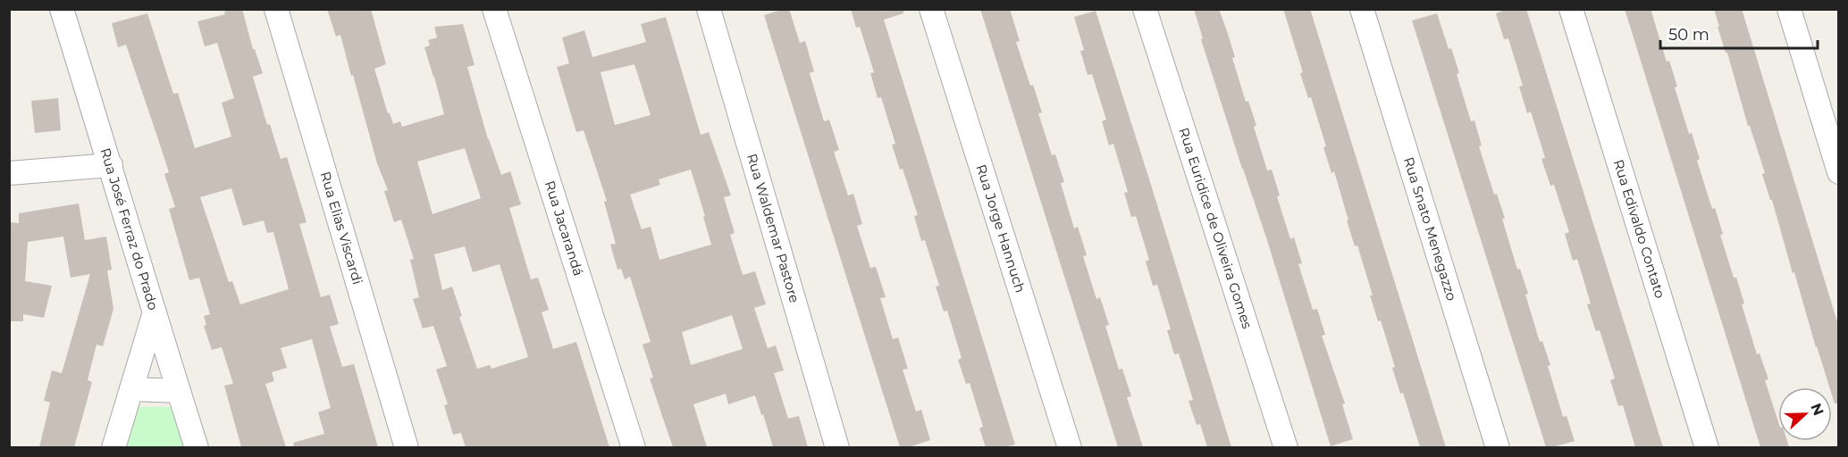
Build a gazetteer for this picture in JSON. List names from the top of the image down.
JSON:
{
  "streets": {
    "street": [
      "Rua José Ferraz do Prado",
      "Rua Elias Viscardi",
      "Rua Jacarandá",
      "Rua Waldemar Pastore",
      "Rua Jorge Hannuch",
      "Rua Euridice de Oliveira Gomes",
      "Rua Snato Menegazzo",
      "Rua Edivaldo Contato"
    ]
  },
  "scale_bar": "50 m",
  "north": "right"
}
